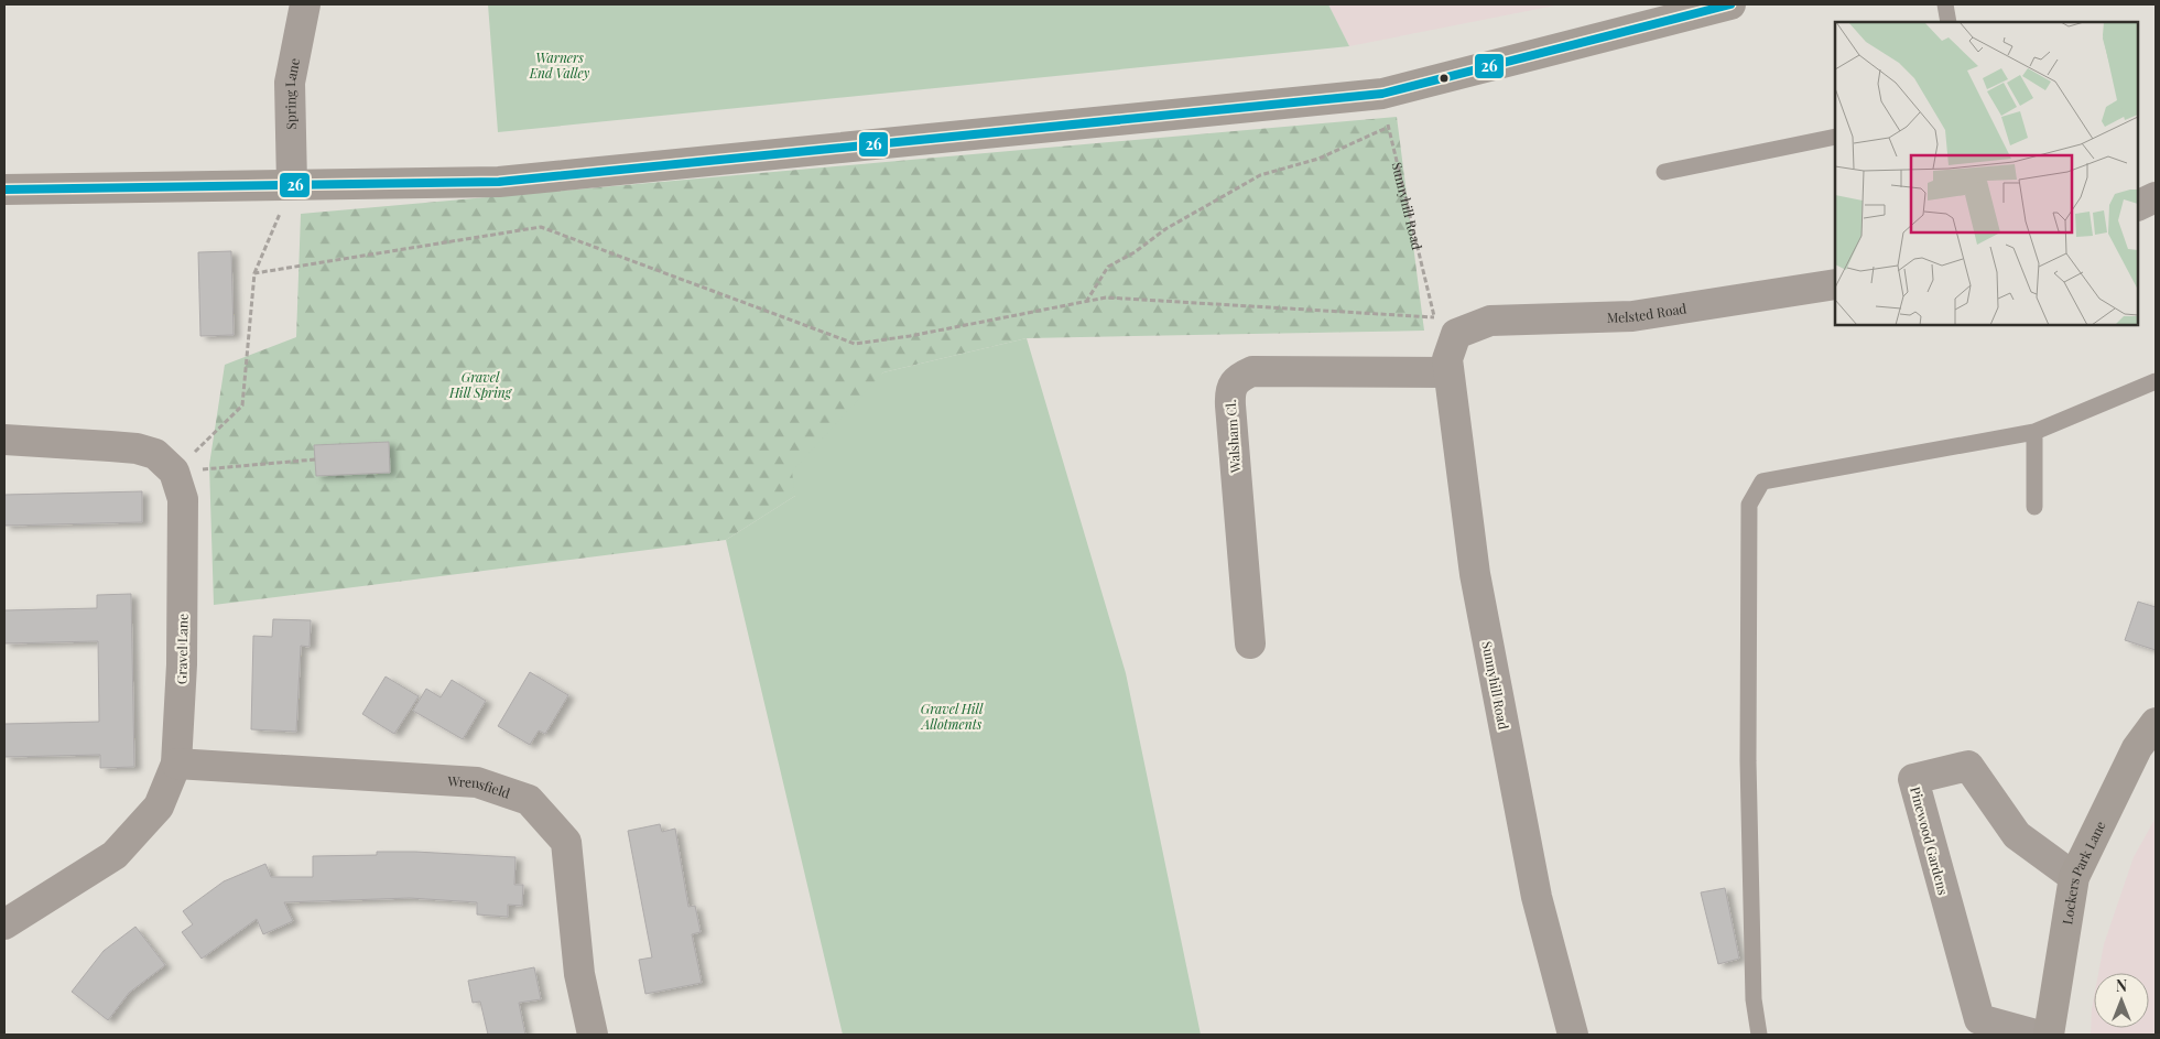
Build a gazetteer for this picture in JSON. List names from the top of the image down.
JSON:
{
  "streets": {
    "street": [
      "Spring Lane",
      "Sunnyhill Road",
      "Melsted Road",
      "Walsham Cl.",
      "Gravel Lane",
      "Wrensfield",
      "Pinewood Gardens",
      "Lockers Park Lane"
    ]
  },
  "crossings": [
    ["Sunnyhill Road", "Melsted Road"],
    ["Sunnyhill Road", "Walsham Cl."],
    ["Gravel Lane", "Wrensfield"],
    ["Pinewood Gardens", "Lockers Park Lane"]
  ],
  "parks": ["Warners End Valley", "Gravel Hill Spring", "Gravel Hill Allotments"],
  "lines": ["transit line 26"],
  "north": "top"
}
